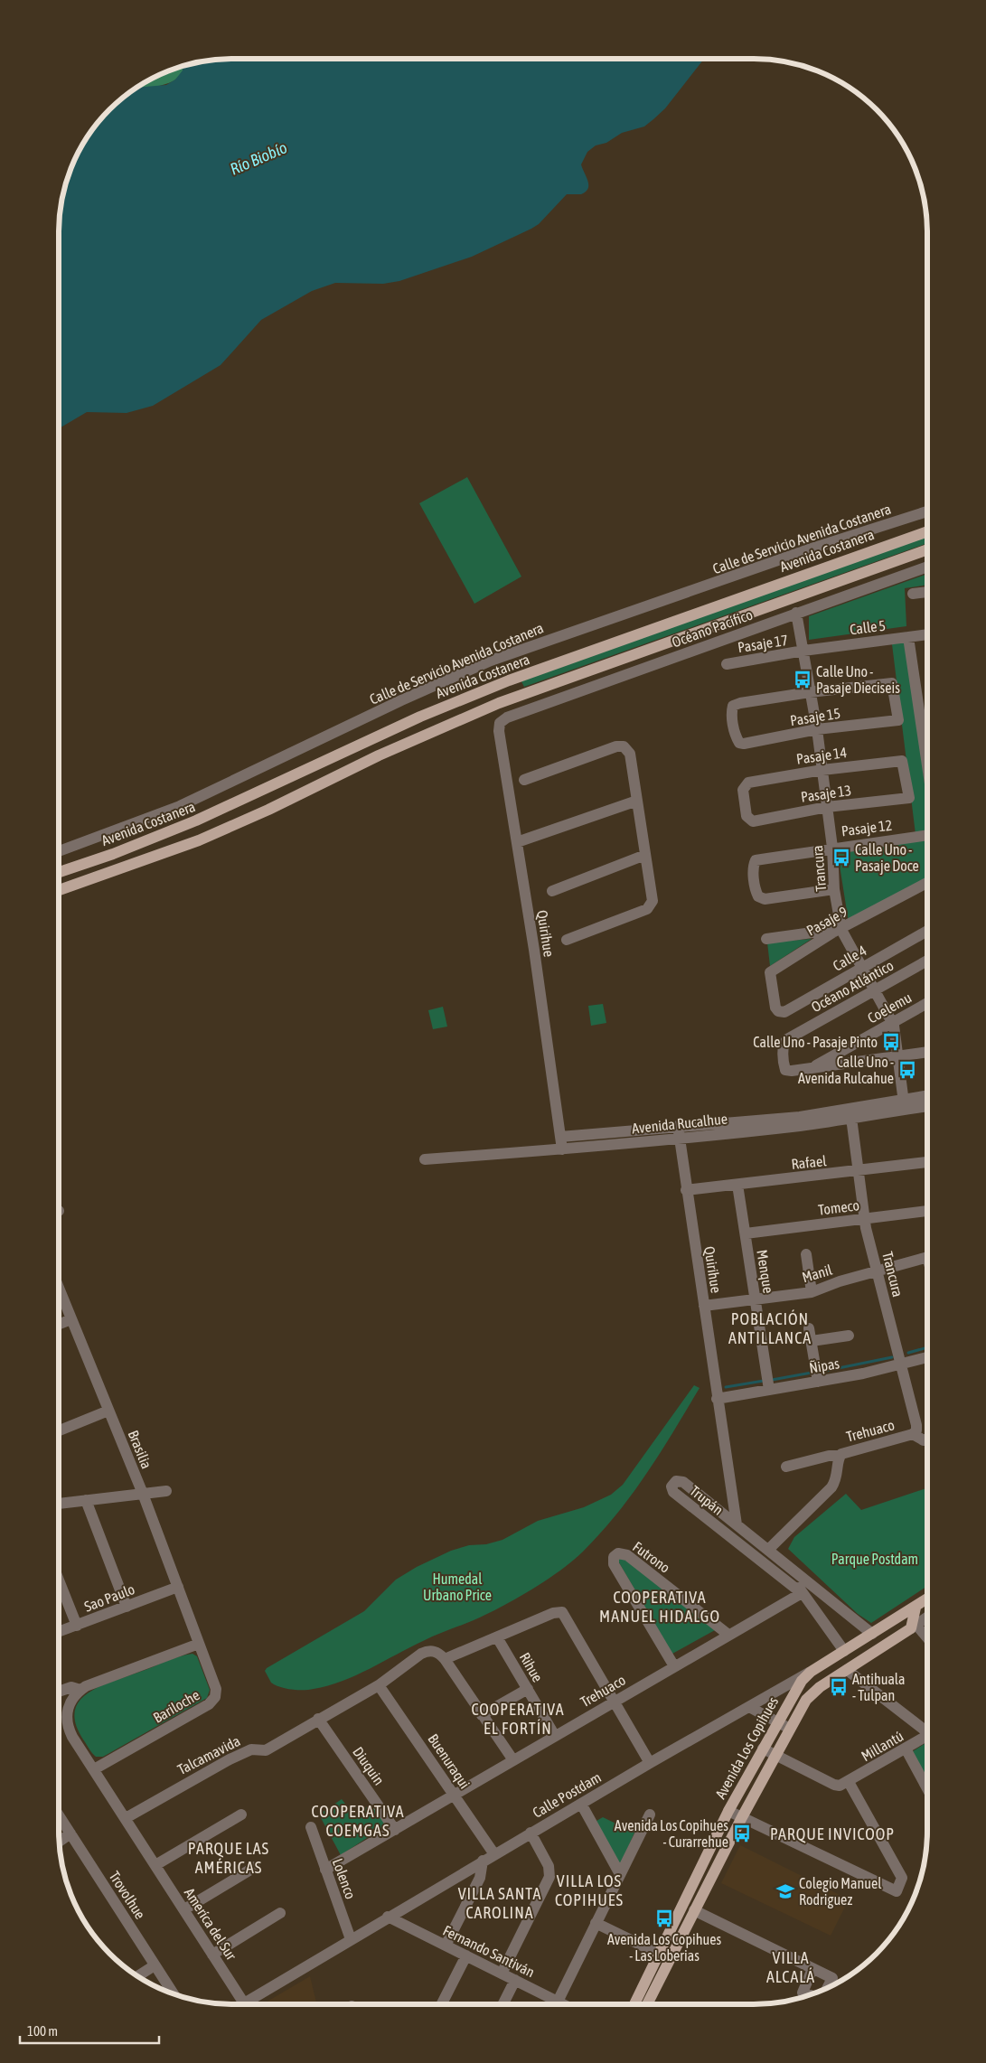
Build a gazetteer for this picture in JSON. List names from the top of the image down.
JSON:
{
  "streets": {
    "main road": ["Avenida Costanera", "Avenida Los Copihues", "Calle Postdam"],
    "street": [
      "Calle de Servicio Avenida Costanera",
      "Calle 5",
      "Océano Pacífico",
      "Pasaje 17",
      "Pasaje 15",
      "Pasaje 14",
      "Pasaje 13",
      "Pasaje 12",
      "Trancura",
      "Pasaje 9",
      "Quirihue",
      "Calle 4",
      "Océano Atlántico",
      "Coelemu",
      "Avenida Rucalhue",
      "Rafael",
      "Tomeco",
      "Menque",
      "Manil",
      "Ñipas",
      "Trehuaco",
      "Brasilia",
      "Trupán",
      "Futrono",
      "Sao Paulo",
      "Rihue",
      "Bariloche",
      "Millantú",
      "Talcamavida",
      "Buenuraqui",
      "Diuquin",
      "Lolenco",
      "Trovolhue",
      "Ameríca del Sur",
      "Fernando Santiván"
    ]
  },
  "crossings": [
    ["Calle 5", "Pasaje 17"],
    ["Calle 5", "Trancura"],
    ["Océano Pacífico", "Trancura"],
    ["Océano Pacífico", "Quirihue"],
    ["Pasaje 17", "Trancura"],
    ["Pasaje 15", "Trancura"],
    ["Pasaje 14", "Pasaje 13"],
    ["Pasaje 14", "Trancura"],
    ["Pasaje 13", "Trancura"],
    ["Pasaje 12", "Trancura"],
    ["Trancura", "Pasaje 9"],
    ["Trancura", "Calle 4"],
    ["Trancura", "Océano Atlántico"],
    ["Trancura", "Coelemu"],
    ["Trancura", "Avenida Rucalhue"],
    ["Trancura", "Rafael"],
    ["Trancura", "Tomeco"],
    ["Trancura", "Manil"],
    ["Trancura", "Ñipas"],
    ["Trancura", "Trehuaco"],
    ["Pasaje 9", "Calle 4"],
    ["Quirihue", "Avenida Rucalhue"],
    ["Quirihue", "Rafael"],
    ["Quirihue", "Manil"],
    ["Quirihue", "Ñipas"],
    ["Quirihue", "Trupán"],
    ["Océano Atlántico", "Coelemu"],
    ["Rafael", "Menque"],
    ["Tomeco", "Menque"],
    ["Menque", "Manil"],
    ["Menque", "Ñipas"],
    ["Trehuaco", "Trupán"],
    ["Trehuaco", "Futrono"],
    ["Trehuaco", "Rihue"],
    ["Trehuaco", "Buenuraqui"],
    ["Trehuaco", "Diuquin"],
    ["Trehuaco", "Lolenco"],
    ["Brasilia", "Sao Paulo"],
    ["Brasilia", "Bariloche"],
    ["Trupán", "Calle Postdam"],
    ["Bariloche", "Ameríca del Sur"],
    ["Avenida Los Copihues", "Calle Postdam"],
    ["Talcamavida", "Buenuraqui"],
    ["Talcamavida", "Diuquin"],
    ["Talcamavida", "Ameríca del Sur"],
    ["Buenuraqui", "Calle Postdam"],
    ["Calle Postdam", "Lolenco"],
    ["Calle Postdam", "Fernando Santiván"]
  ],
  "districts": [
    "POBLACIÓN ANTILLANCA",
    "COOPERATIVA MANUEL HIDALGO",
    "COOPERATIVA EL FORTÍN",
    "COOPERATIVA COEMGAS",
    "PARQUE INVICOOP",
    "PARQUE LAS AMÉRICAS",
    "VILLA LOS COPIHUES",
    "VILLA SANTA CAROLINA",
    "VILLA ALCALÁ"
  ],
  "water": ["Río Biobío"],
  "parks": ["Parque Postdam", "Humedal Urbano Price"],
  "places": {
    "bus stop": [
      "Calle Uno - Pasaje Dieciseis",
      "Calle Uno - Pasaje Doce",
      "Calle Uno - Pasaje Pinto",
      "Calle Uno - Avenida Rulcahue",
      "Antihuala - Tulpan",
      "Avenida Los Copihues - Curarrehue",
      "Avenida Los Copihues - Las Loberias"
    ],
    "school or university": ["Colegio Manuel Rodriguez"]
  },
  "scale_bar": "100 m"
}
